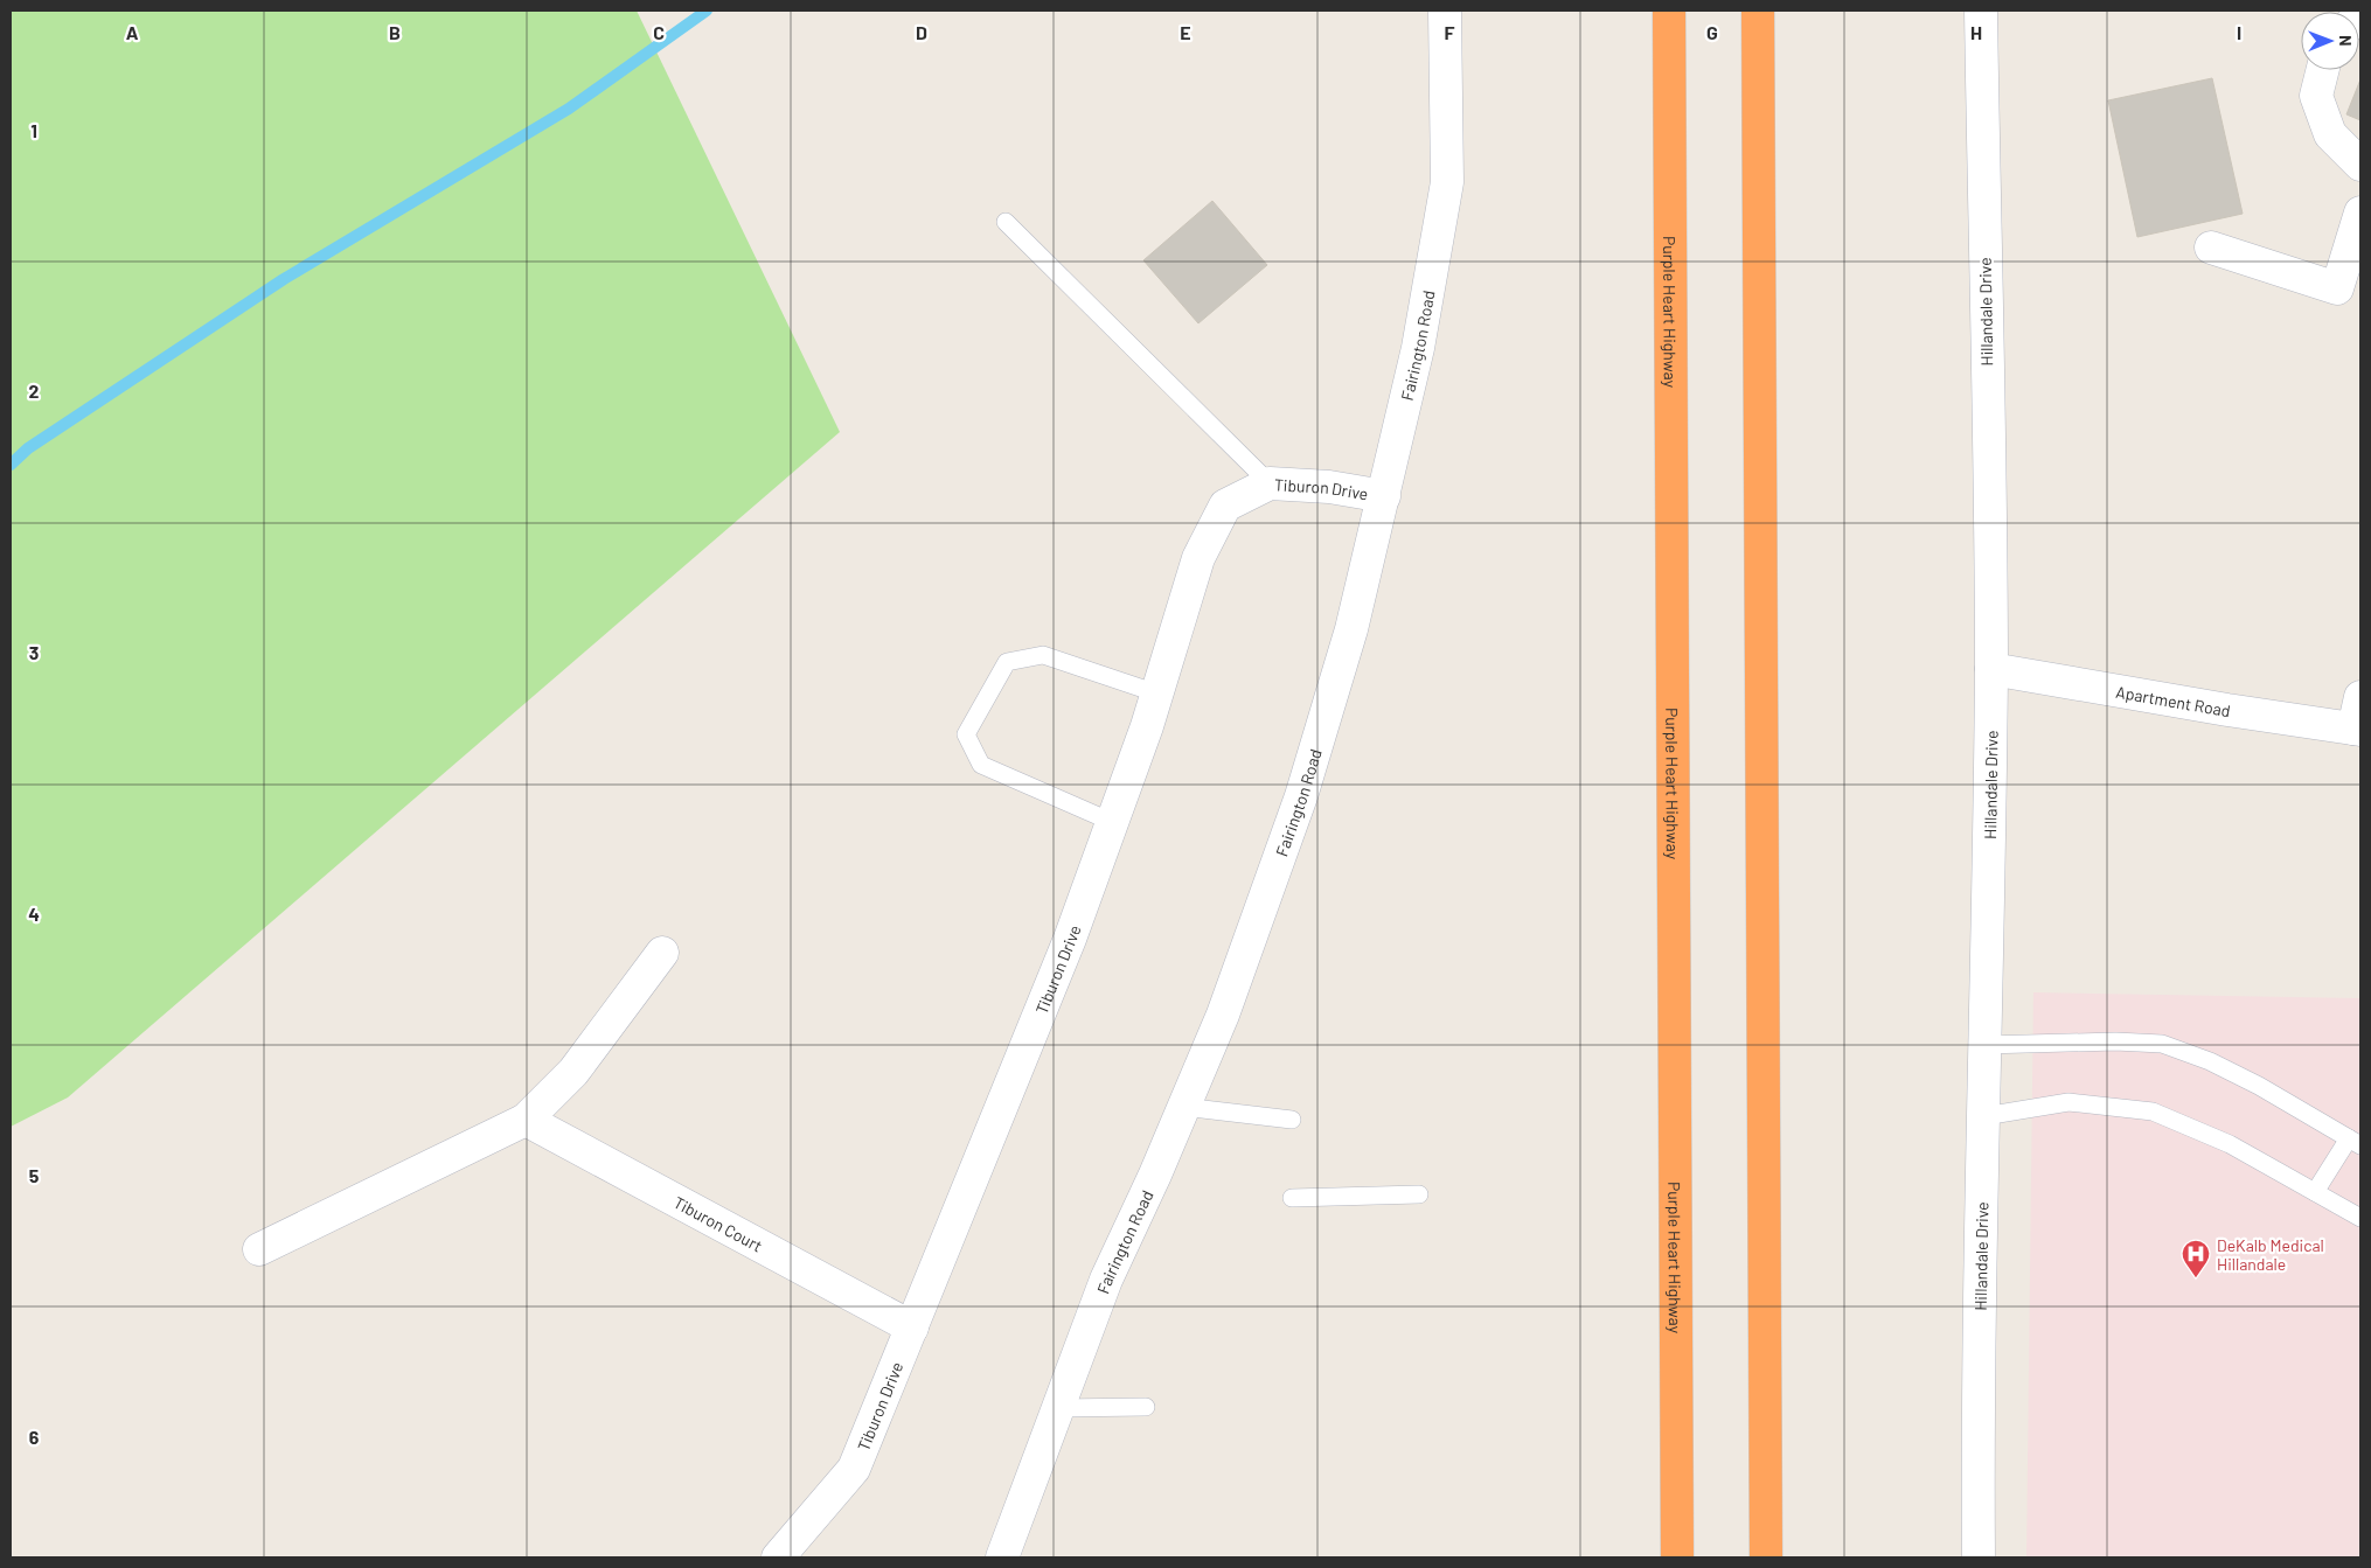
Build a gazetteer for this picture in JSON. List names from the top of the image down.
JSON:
{
  "streets": {
    "highway": ["Purple Heart Highway"],
    "street": [
      "Hillandale Drive",
      "Fairington Road",
      "Tiburon Drive",
      "Apartment Road",
      "Tiburon Court"
    ]
  },
  "crossings": [
    ["Hillandale Drive", "Apartment Road"],
    ["Fairington Road", "Tiburon Drive"],
    ["Tiburon Drive", "Tiburon Court"]
  ],
  "places": {
    "hospital": ["DeKalb Medical Hillandale"]
  },
  "north": "right",
  "grid": {
    "columns": [
      "A",
      "B",
      "C",
      "D",
      "E",
      "F",
      "G",
      "H",
      "I"
    ],
    "rows": [
      "1",
      "2",
      "3",
      "4",
      "5",
      "6"
    ]
  }
}
